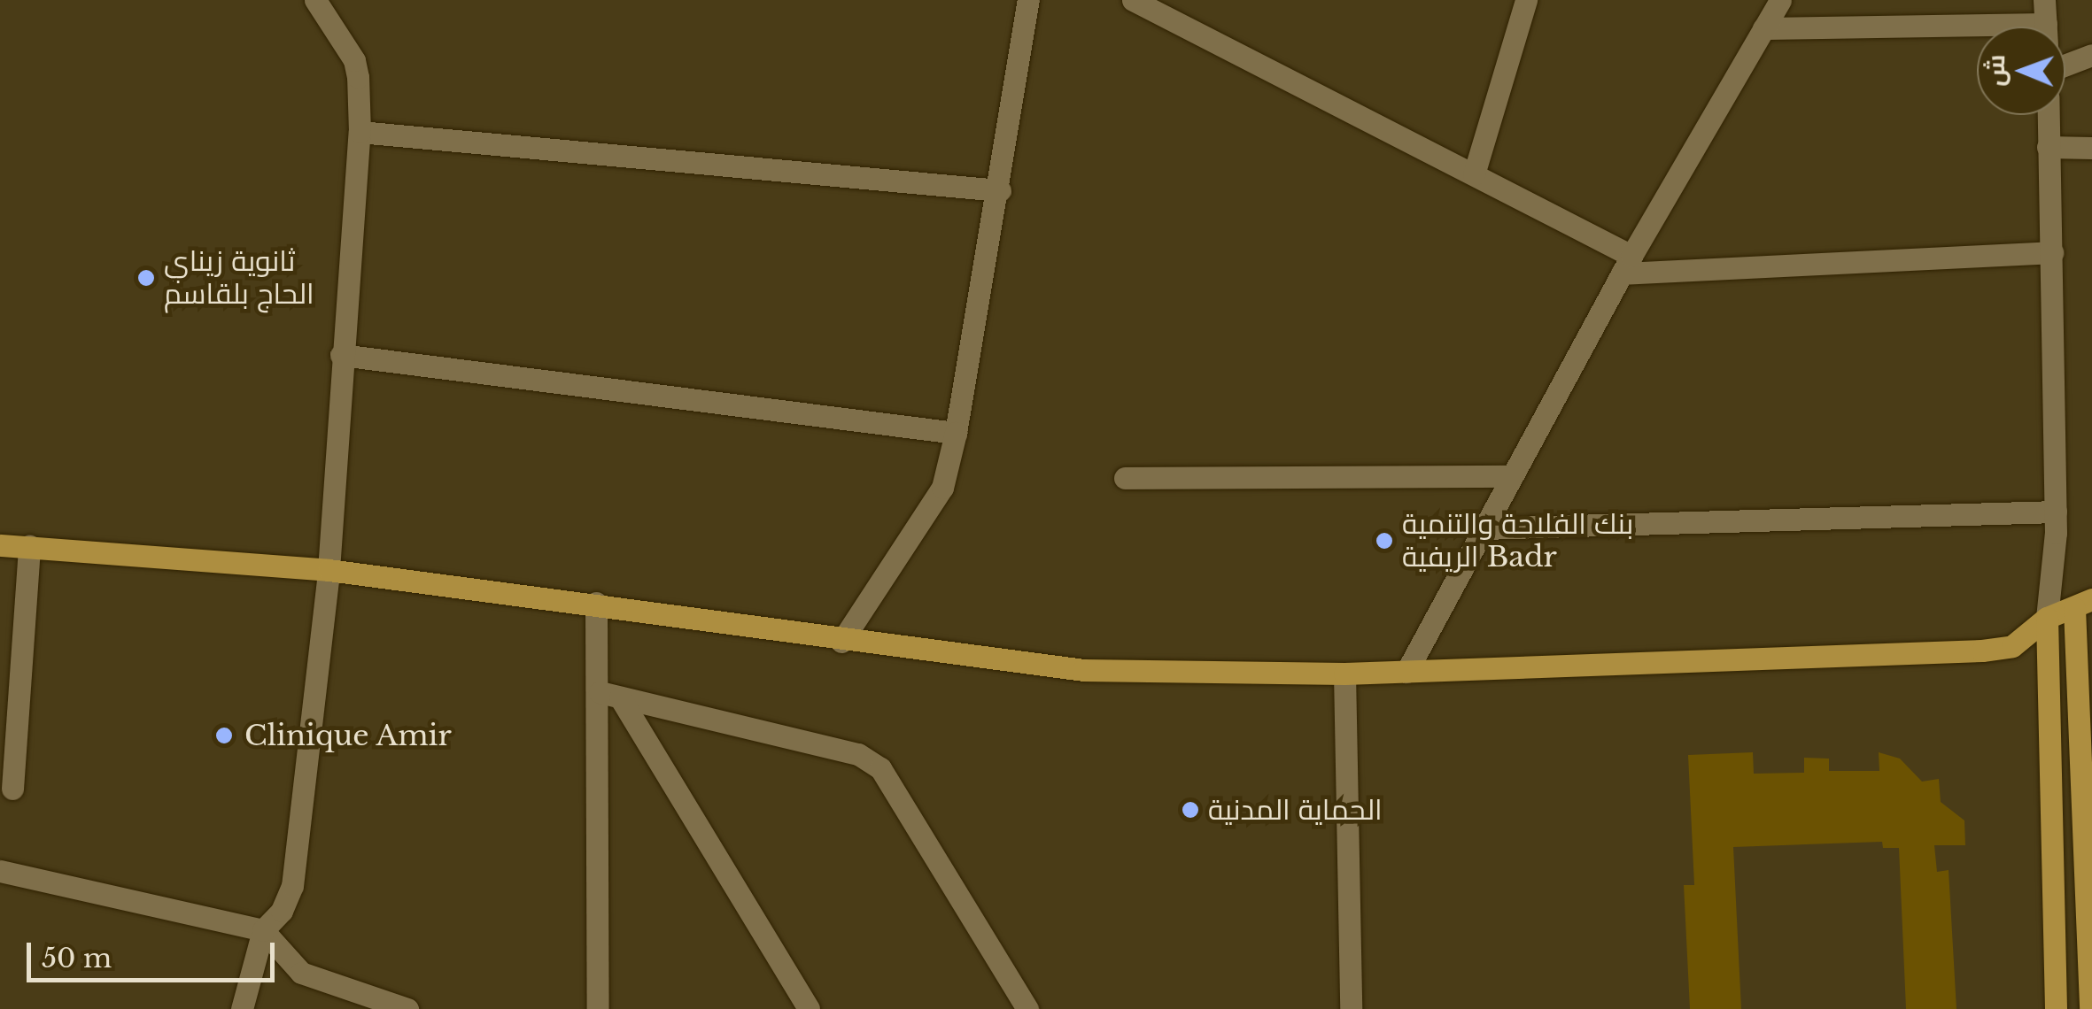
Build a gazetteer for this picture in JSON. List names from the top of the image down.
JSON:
{
  "places": [
    "ثانوية زيناي الحاج بلقاسم",
    "بنك الفلاحة والتنمية الريفية Badr",
    "Clinique Amir",
    "الحماية المدنية"
  ],
  "scale_bar": "50 m",
  "north": "left"
}
